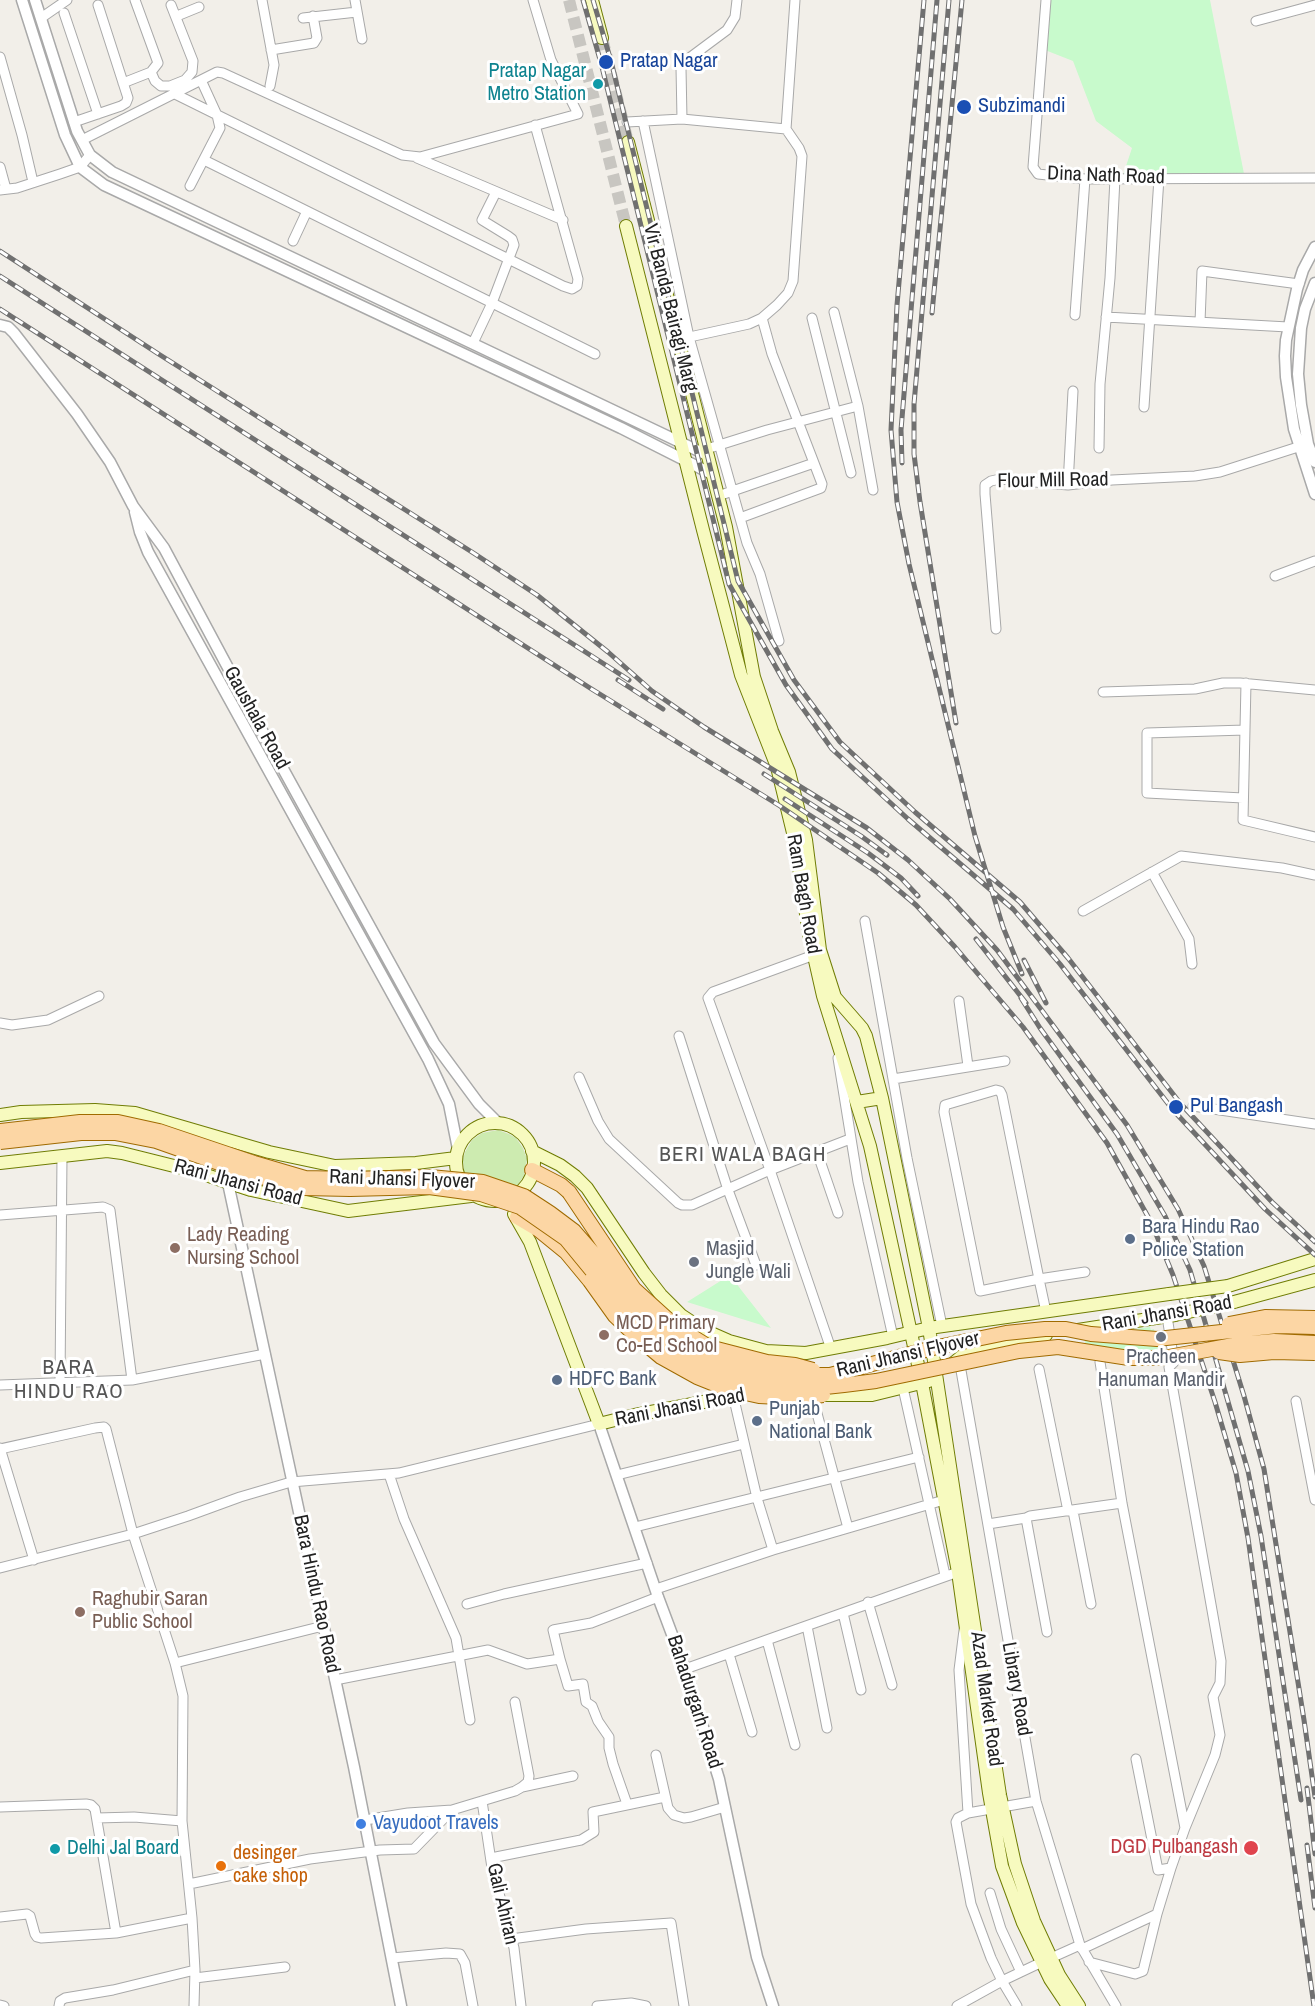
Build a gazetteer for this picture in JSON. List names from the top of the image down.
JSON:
{
  "streets": {
    "main road": [
      "Vir Banda Bairagi Marg",
      "Ram Bagh Road",
      "Rani Jhansi Flyover",
      "Rani Jhansi Road",
      "Azad Market Road"
    ],
    "street": [
      "Dina Nath Road",
      "Flour Mill Road",
      "Gaushala Road",
      "Bara Hindu Rao Road",
      "Library Road",
      "Bahadurgarh Road",
      "Gali Ahiran"
    ]
  },
  "crossings": [
    ["Vir Banda Bairagi Marg", "Ram Bagh Road"],
    ["Gaushala Road", "Rani Jhansi Road"],
    ["Ram Bagh Road", "Rani Jhansi Road"],
    ["Ram Bagh Road", "Azad Market Road"],
    ["Rani Jhansi Road", "Bara Hindu Rao Road"],
    ["Rani Jhansi Road", "Library Road"],
    ["Rani Jhansi Road", "Azad Market Road"],
    ["Rani Jhansi Road", "Bahadurgarh Road"]
  ],
  "districts": ["BERI WALA BAGH", "BARA HINDU RAO"],
  "places": [
    "Pratap Nagar",
    "Pratap Nagar Metro Station",
    "Subzimandi",
    "Pul Bangash",
    "Bara Hindu Rao Police Station",
    "Lady Reading Nursing School",
    "Masjid Jungle Wali",
    "MCD Primary Co-Ed School",
    "Pracheen Hanuman Mandir",
    "HDFC Bank",
    "Punjab National Bank",
    "Raghubir Saran Public School",
    "Vayudoot Travels",
    "DGD Pulbangash",
    "Delhi Jal Board",
    "desinger cake shop"
  ]
}
